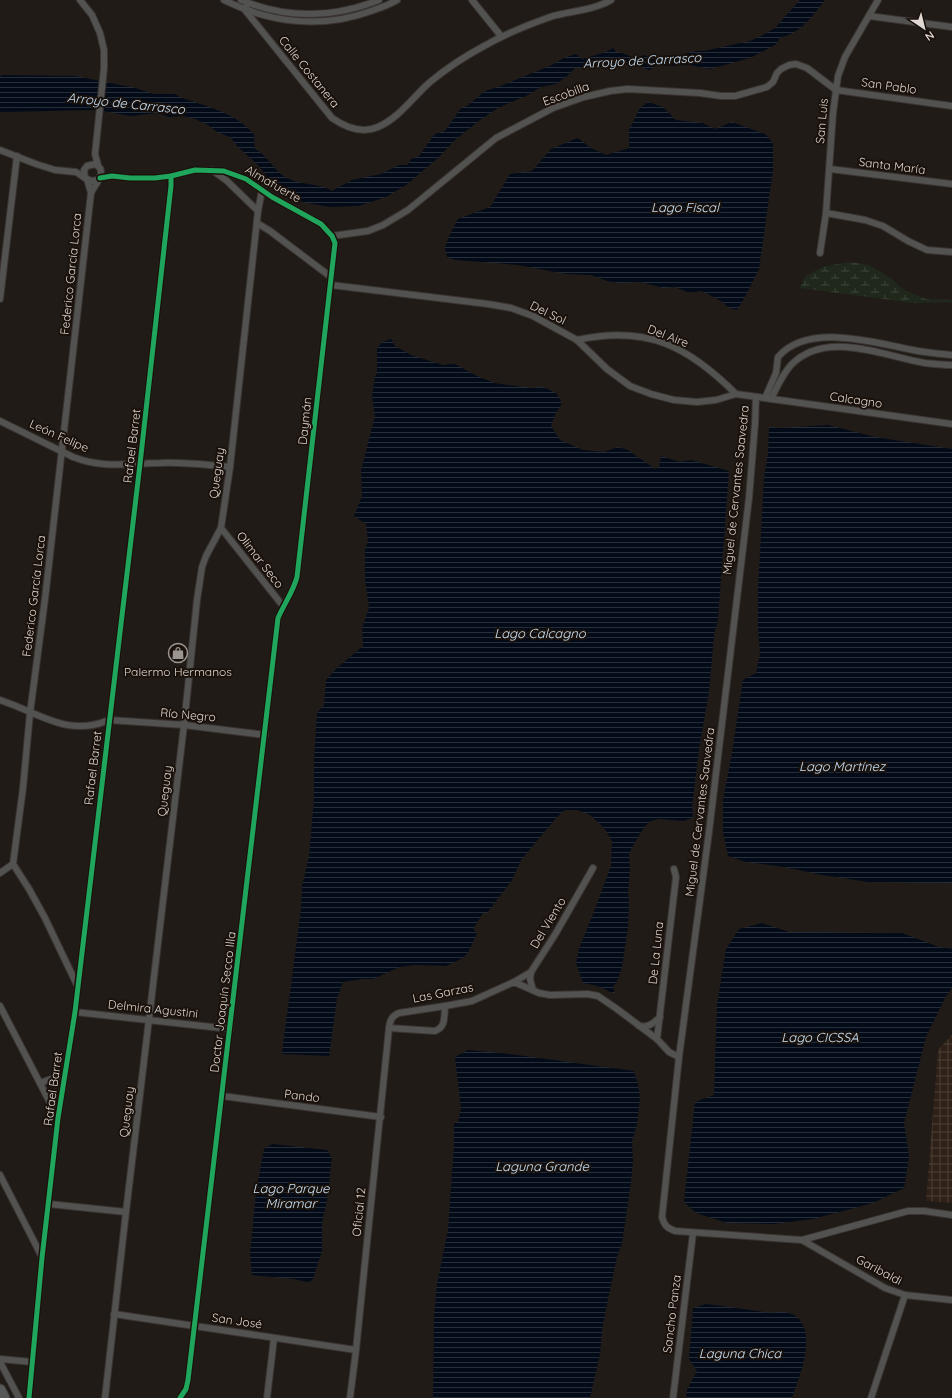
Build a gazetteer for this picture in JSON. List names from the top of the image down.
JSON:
{
  "streets": {
    "street": [
      "Calle Costanera",
      "San Pablo",
      "Escobilla",
      "San Luis",
      "Santa María",
      "Almafuerte",
      "Federico García Lorca",
      "Del Sol",
      "Del Aire",
      "Calcagno",
      "Daymán",
      "León Felipe",
      "Rafael Barret",
      "Queguay",
      "Miguel de Cervantes Saavedra",
      "Olimar Seco",
      "Río Negro",
      "Del Viento",
      "De La Luna",
      "Las Garzas",
      "Doctor Joaquín Secco Illa",
      "Delmira Agustini",
      "Pando",
      "Oficial 12",
      "Garibaldi",
      "Sancho Panza",
      "San José"
    ]
  },
  "crossings": [
    ["San Pablo", "Escobilla"],
    ["San Pablo", "San Luis"],
    ["Escobilla", "Almafuerte"],
    ["Escobilla", "Daymán"],
    ["San Luis", "Santa María"],
    ["Almafuerte", "Federico García Lorca"],
    ["Almafuerte", "Daymán"],
    ["Almafuerte", "Rafael Barret"],
    ["Almafuerte", "Queguay"],
    ["Federico García Lorca", "León Felipe"],
    ["Federico García Lorca", "Río Negro"],
    ["Del Sol", "Del Aire"],
    ["Del Sol", "Calcagno"],
    ["Del Sol", "Daymán"],
    ["Del Aire", "Calcagno"],
    ["Calcagno", "Miguel de Cervantes Saavedra"],
    ["Daymán", "Olimar Seco"],
    ["Daymán", "Doctor Joaquín Secco Illa"],
    ["León Felipe", "Rafael Barret"],
    ["León Felipe", "Queguay"],
    ["Rafael Barret", "Río Negro"],
    ["Rafael Barret", "Delmira Agustini"],
    ["Queguay", "Olimar Seco"],
    ["Queguay", "Río Negro"],
    ["Queguay", "Delmira Agustini"],
    ["Queguay", "San José"],
    ["Miguel de Cervantes Saavedra", "Sancho Panza"],
    ["Olimar Seco", "Doctor Joaquín Secco Illa"],
    ["Río Negro", "Doctor Joaquín Secco Illa"],
    ["Del Viento", "Las Garzas"],
    ["Las Garzas", "Oficial 12"],
    ["Doctor Joaquín Secco Illa", "Delmira Agustini"],
    ["Doctor Joaquín Secco Illa", "Pando"],
    ["Doctor Joaquín Secco Illa", "San José"],
    ["Pando", "Oficial 12"],
    ["Oficial 12", "San José"]
  ],
  "water": [
    "Arroyo de Carrasco",
    "Lago Fiscal",
    "Lago Calcagno",
    "Lago Martínez",
    "Lago CICSSA",
    "Laguna Grande",
    "Lago Parque Miramar",
    "Laguna Chica"
  ],
  "places": {
    "shop": ["Palermo Hermanos"]
  },
  "north": "bottom right"
}
